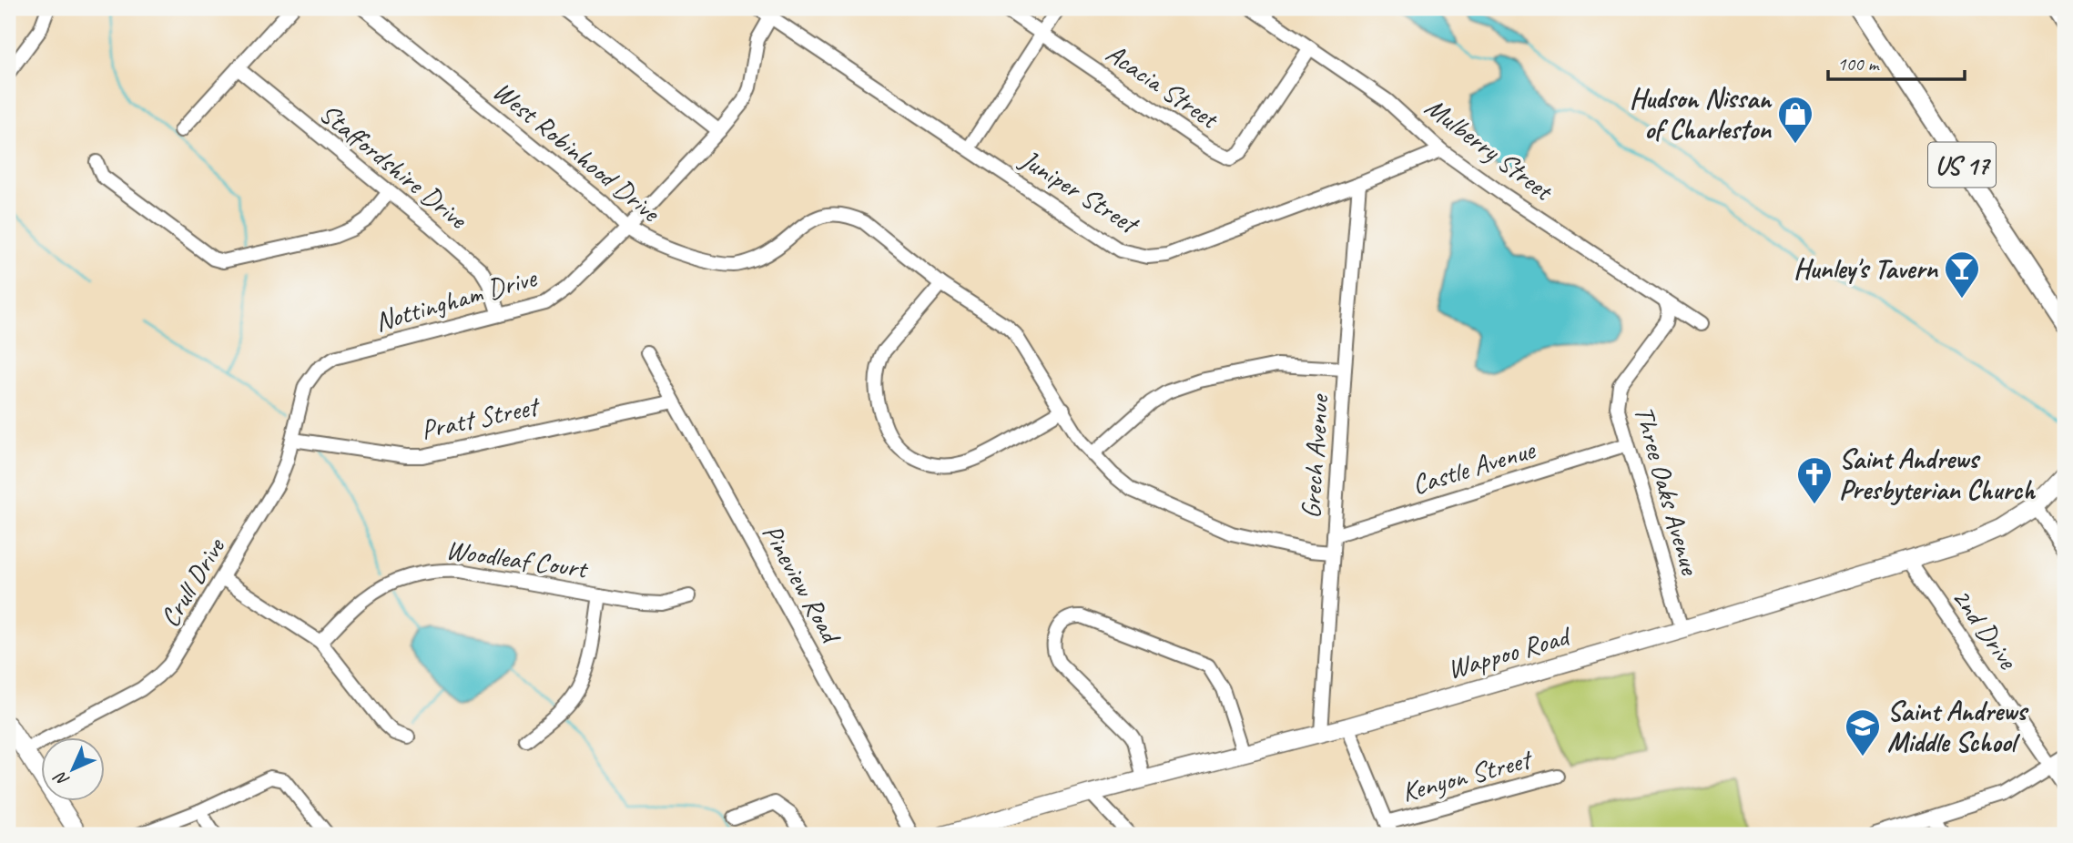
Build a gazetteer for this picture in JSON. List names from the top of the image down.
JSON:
{
  "streets": {
    "highway": ["US 17"],
    "main road": ["Wappoo Road"],
    "street": [
      "Acacia Street",
      "Mulberry Street",
      "West Robinhood Drive",
      "Staffordshire Drive",
      "Juniper Street",
      "Nottingham Drive",
      "Pratt Street",
      "Grech Avenue",
      "Castle Avenue",
      "Three Oaks Avenue",
      "Woodleaf Court",
      "Crull Drive",
      "Pineview Road",
      "2nd Drive",
      "Kenyon Street"
    ]
  },
  "crossings": [
    ["Acacia Street", "Mulberry Street"],
    ["Mulberry Street", "Juniper Street"],
    ["Mulberry Street", "Three Oaks Avenue"],
    ["West Robinhood Drive", "Nottingham Drive"],
    ["West Robinhood Drive", "Grech Avenue"],
    ["Staffordshire Drive", "Nottingham Drive"],
    ["Juniper Street", "Nottingham Drive"],
    ["Juniper Street", "Grech Avenue"],
    ["Nottingham Drive", "Crull Drive"],
    ["Pratt Street", "Crull Drive"],
    ["Pratt Street", "Pineview Road"],
    ["Grech Avenue", "Castle Avenue"],
    ["Grech Avenue", "Wappoo Road"],
    ["Castle Avenue", "Three Oaks Avenue"],
    ["Three Oaks Avenue", "Wappoo Road"],
    ["2nd Drive", "Wappoo Road"]
  ],
  "places": {
    "shop": ["Hudson Nissan of Charleston"],
    "bar": ["Hunley's Tavern"],
    "church": ["Saint Andrews Presbyterian Church"],
    "school or university": ["Saint Andrews Middle School"]
  },
  "scale_bar": "100 m",
  "north": "bottom left"
}
